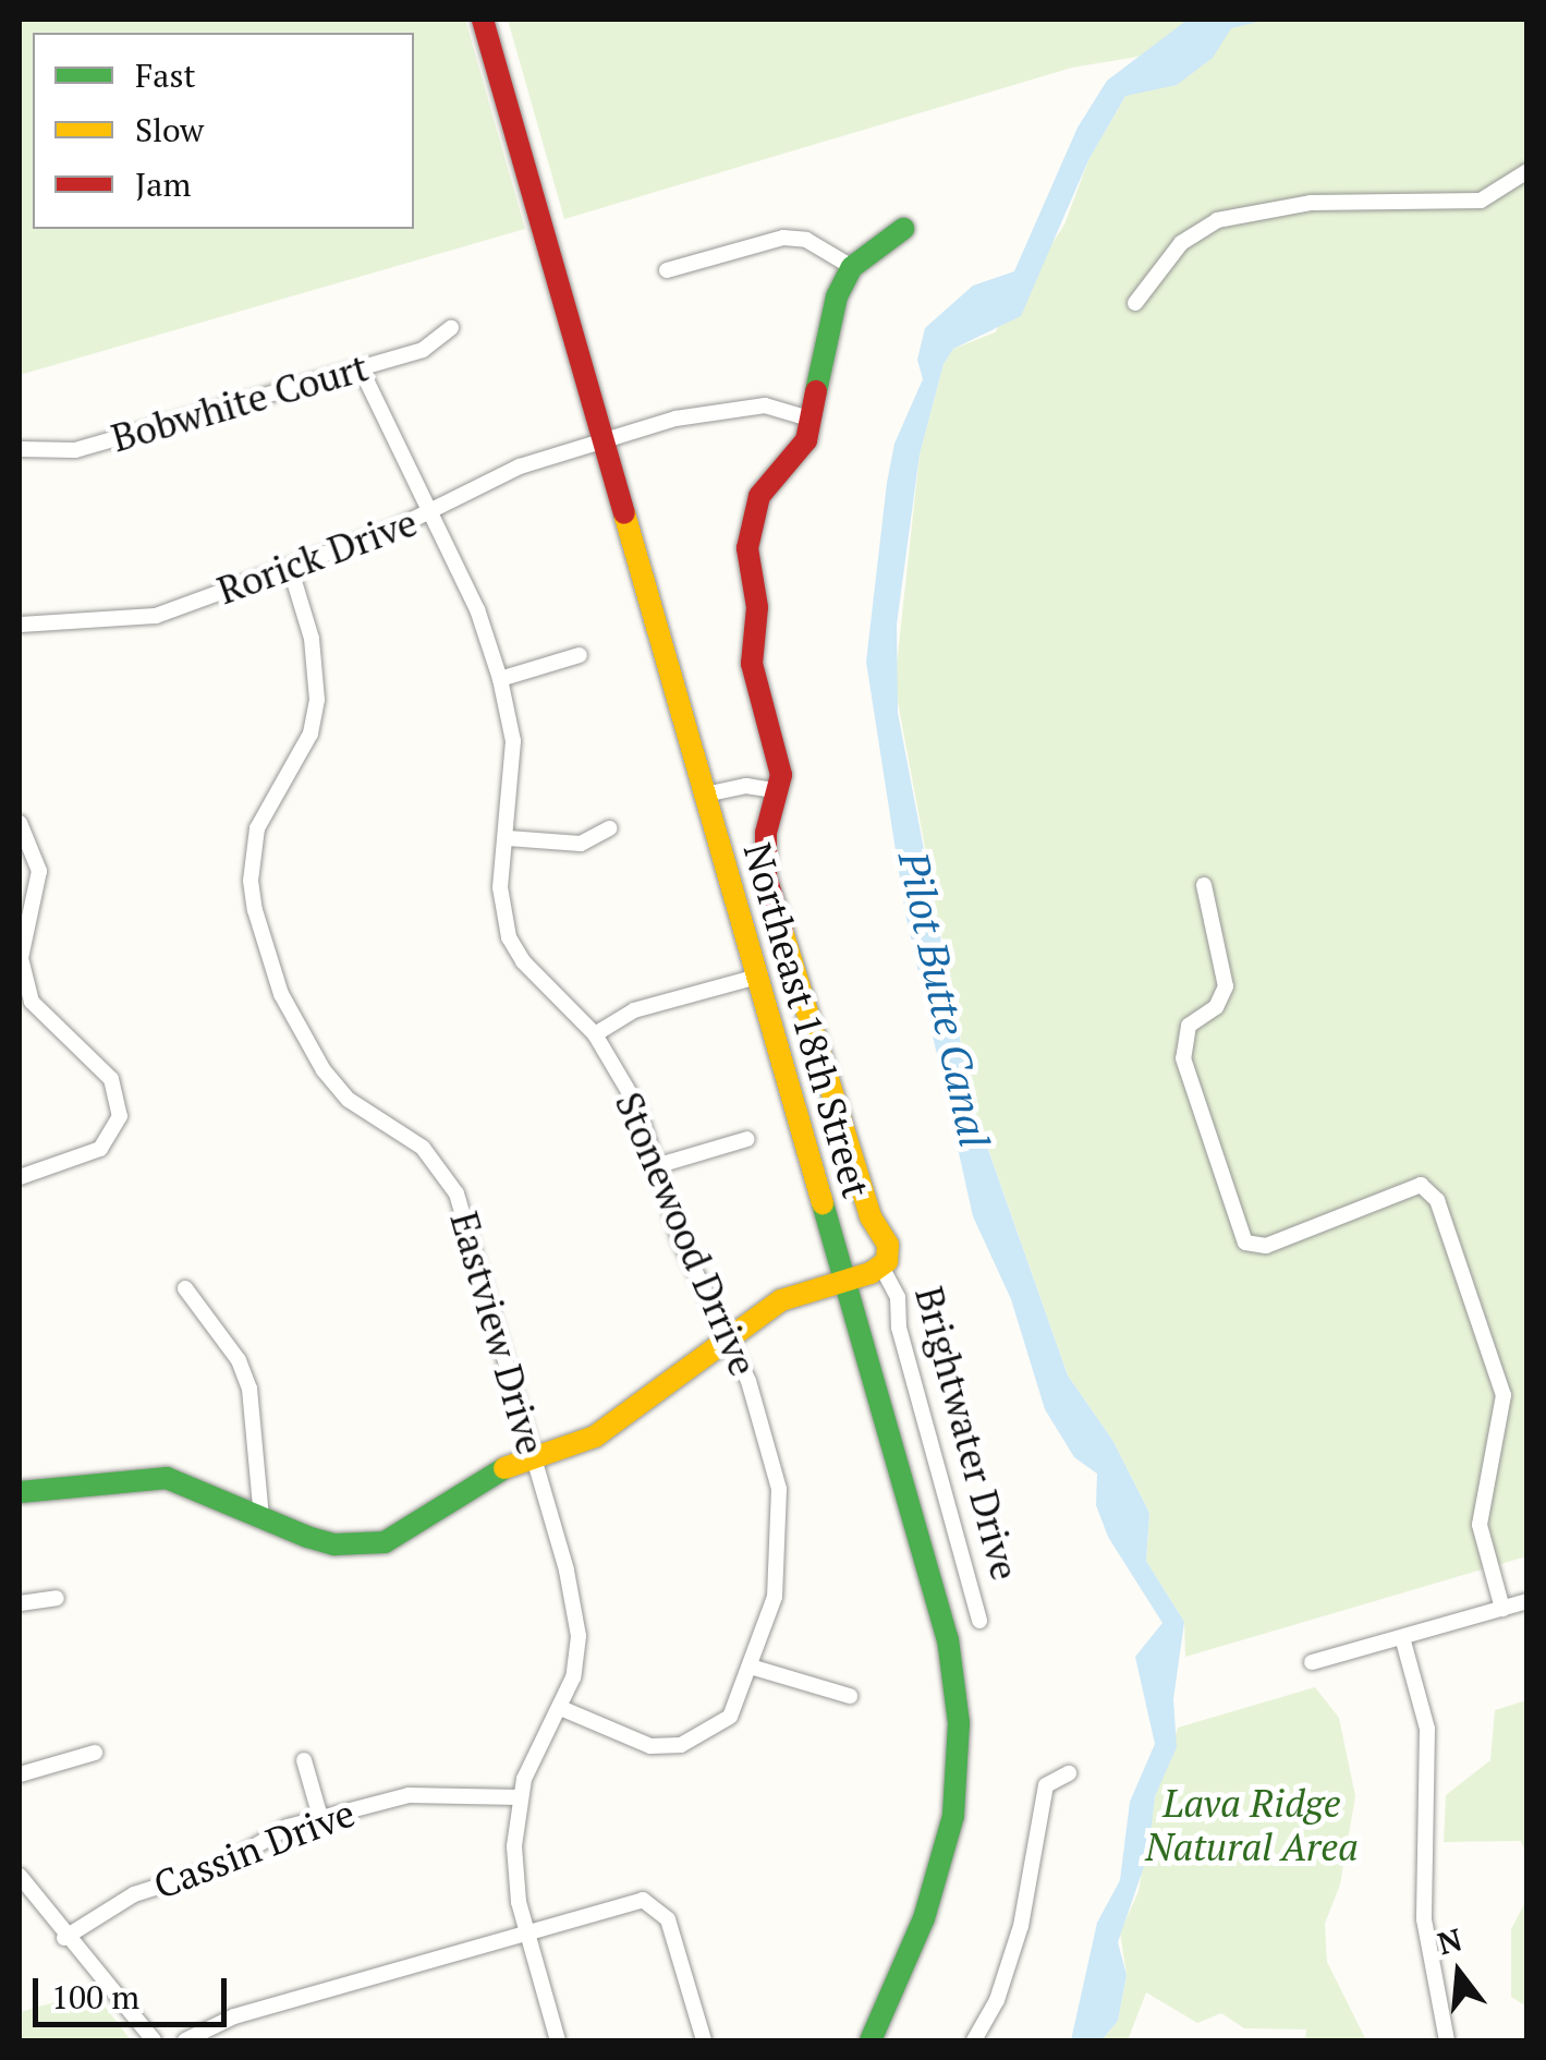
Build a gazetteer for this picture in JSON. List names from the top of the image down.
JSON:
{
  "streets": {
    "main road": ["Northeast 18th Street", "Brightwater Drive"],
    "street": [
      "Bobwhite Court",
      "Rorick Drive",
      "Stonewood Drrive",
      "Eastview Drive",
      "Cassin Drive"
    ]
  },
  "crossings": [
    ["Bobwhite Court", "Stonewood Drrive"],
    ["Rorick Drive", "Northeast 18th Street"],
    ["Rorick Drive", "Stonewood Drrive"],
    ["Rorick Drive", "Eastview Drive"],
    ["Rorick Drive", "Brightwater Drive"],
    ["Northeast 18th Street", "Brightwater Drive"],
    ["Stonewood Drrive", "Eastview Drive"],
    ["Stonewood Drrive", "Brightwater Drive"],
    ["Eastview Drive", "Brightwater Drive"],
    ["Eastview Drive", "Cassin Drive"]
  ],
  "water": ["Pilot Butte Canal"],
  "parks": ["Lava Ridge Natural Area"],
  "legend": ["Fast", "Slow", "Jam"],
  "scale_bar": "100 m",
  "north": "top"
}
